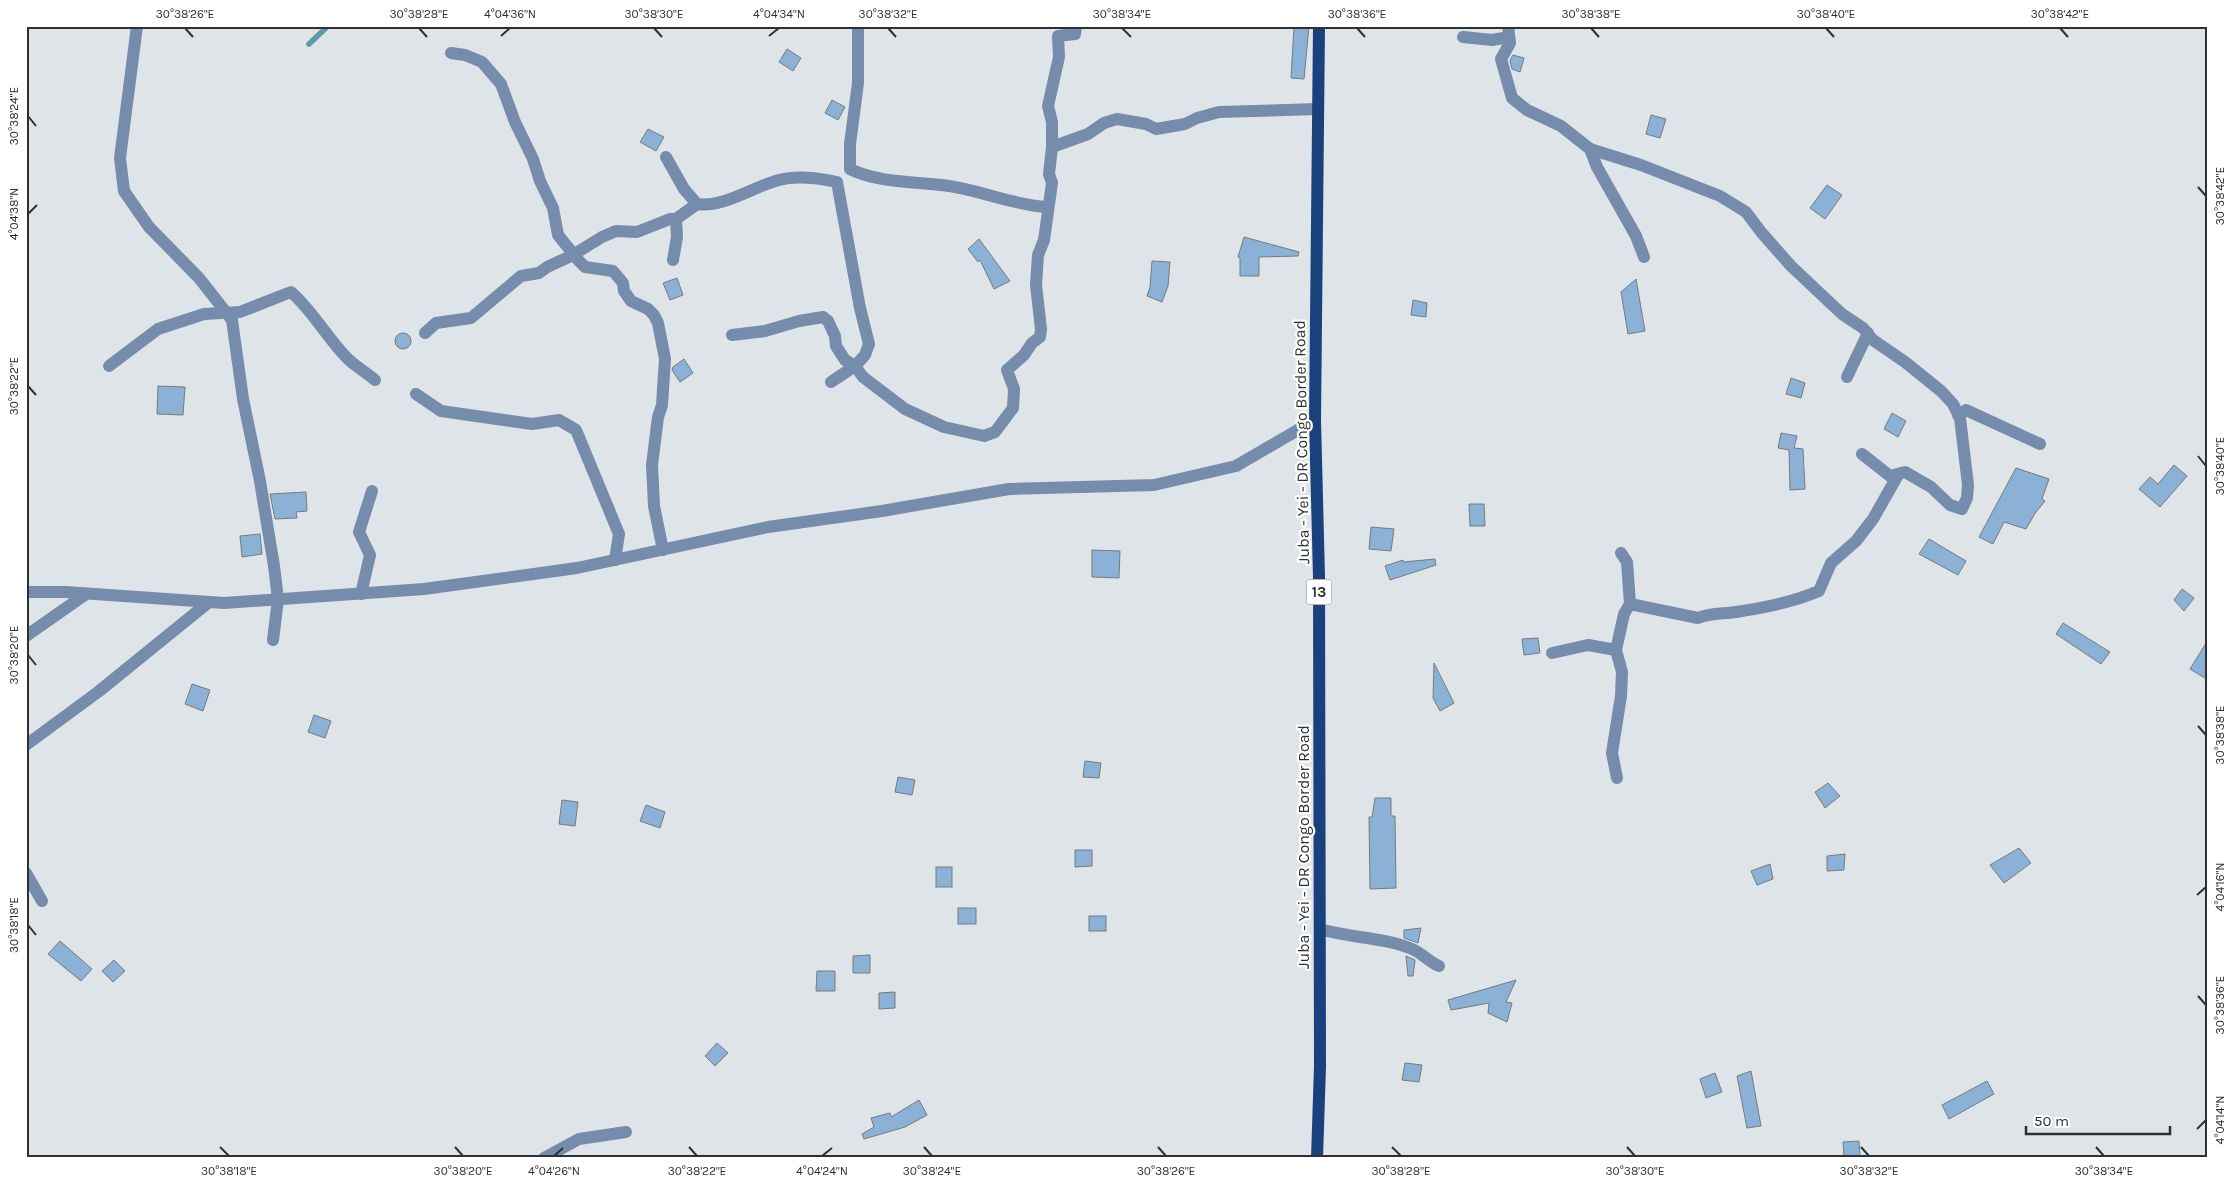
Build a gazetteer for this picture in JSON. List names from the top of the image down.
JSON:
{
  "streets": {
    "main road": ["Juba - Yei - DR Congo Border Road", "13"]
  },
  "scale_bar": "50 m",
  "coordinates": [
    "30°38'26\"E",
    "30°38'28\"E",
    "4°04'36\"N",
    "30°38'30\"E",
    "4°04'34\"N",
    "30°38'32\"E",
    "30°38'34\"E",
    "30°38'36\"E",
    "30°38'38\"E",
    "30°38'40\"E",
    "30°38'42\"E",
    "30°38'24\"E",
    "4°04'38\"N",
    "30°38'22\"E",
    "30°38'20\"E",
    "4°04'16\"N",
    "30°38'18\"E",
    "4°04'14\"N",
    "4°04'26\"N",
    "4°04'24\"N"
  ]
}
